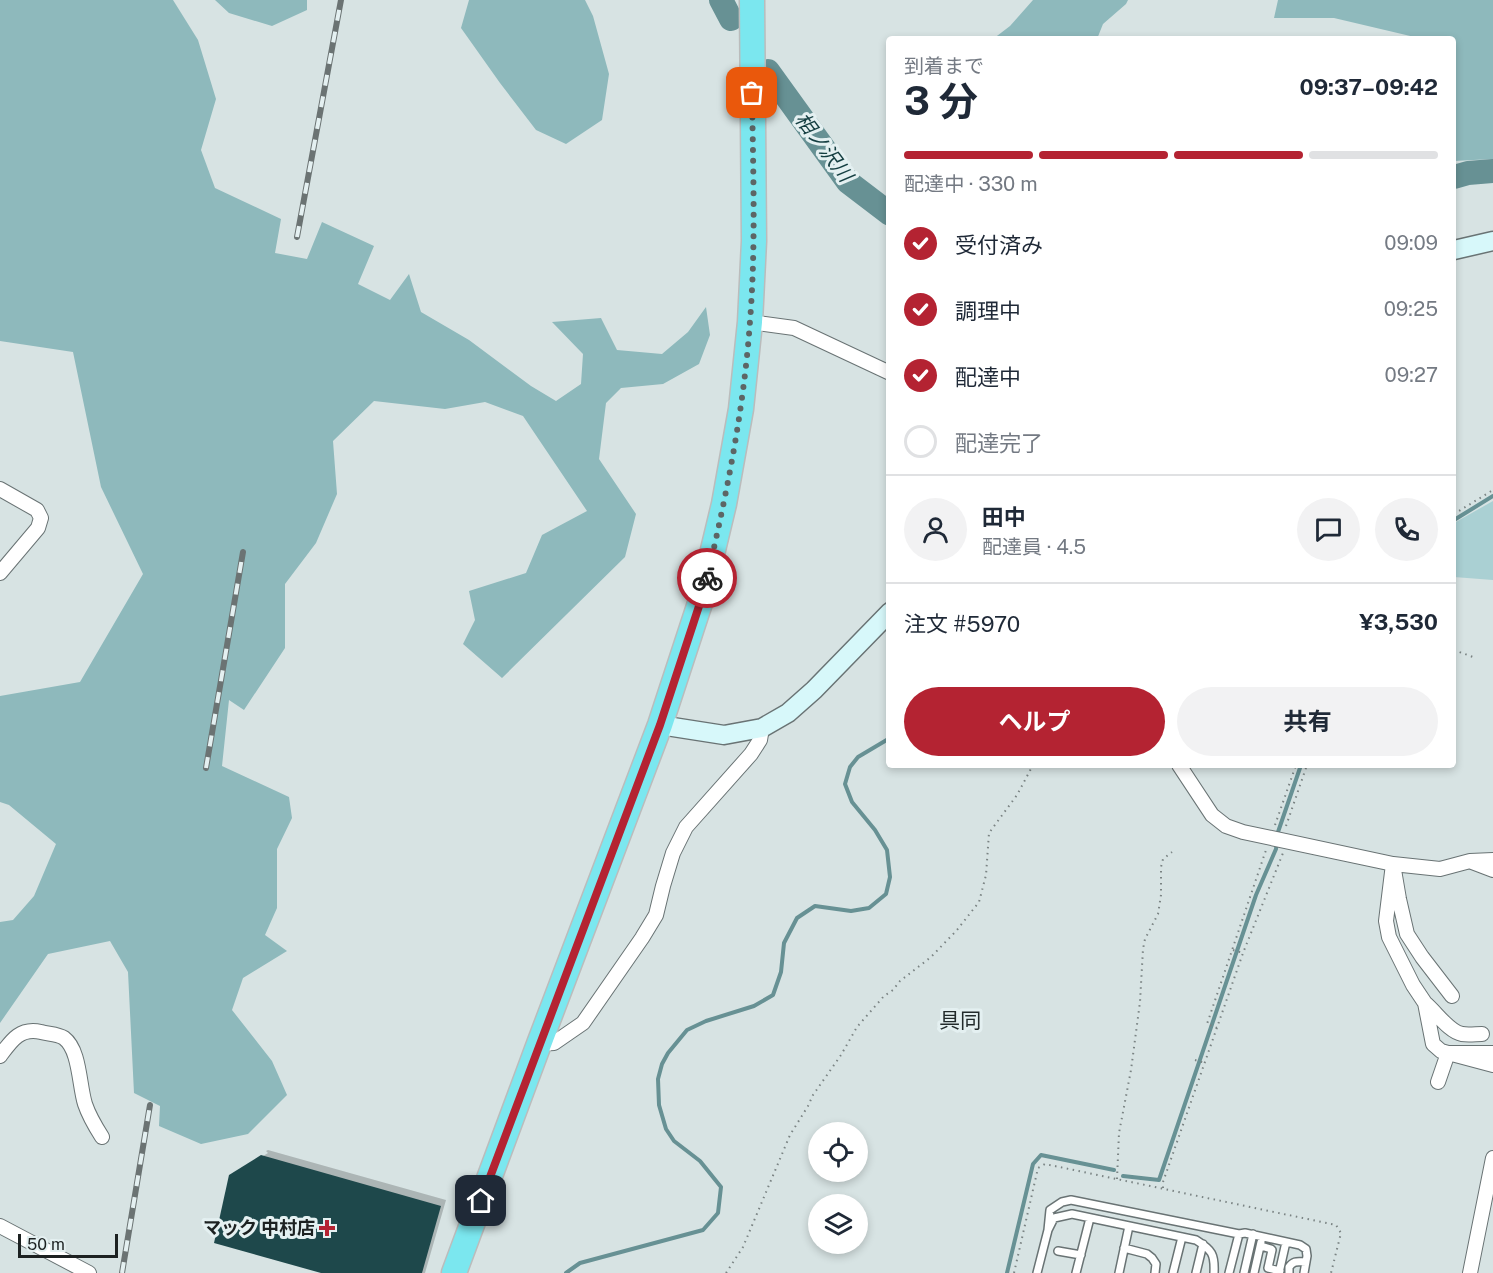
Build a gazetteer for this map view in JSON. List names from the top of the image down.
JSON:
{
  "districts": ["具同"],
  "water": ["相ノ沢川"],
  "places": {
    "health": ["マック 中村店"]
  },
  "scale_bar": "50 m",
  "page": {
    "heading": ["3 分", "到着まで", "09:37–09:42"],
    "panel": [
      "田中",
      "配達員 · 4.5",
      "注文 #5970",
      "¥3,530"
    ],
    "bar": "配達中 · 330 m",
    "list": [
      ["受付済み", "09:09"],
      ["調理中", "09:25"],
      ["配達中", "09:27"],
      "配達完了"
    ],
    "buttons": ["ヘルプ", "共有"],
    "scale": "50 m"
  }
}
